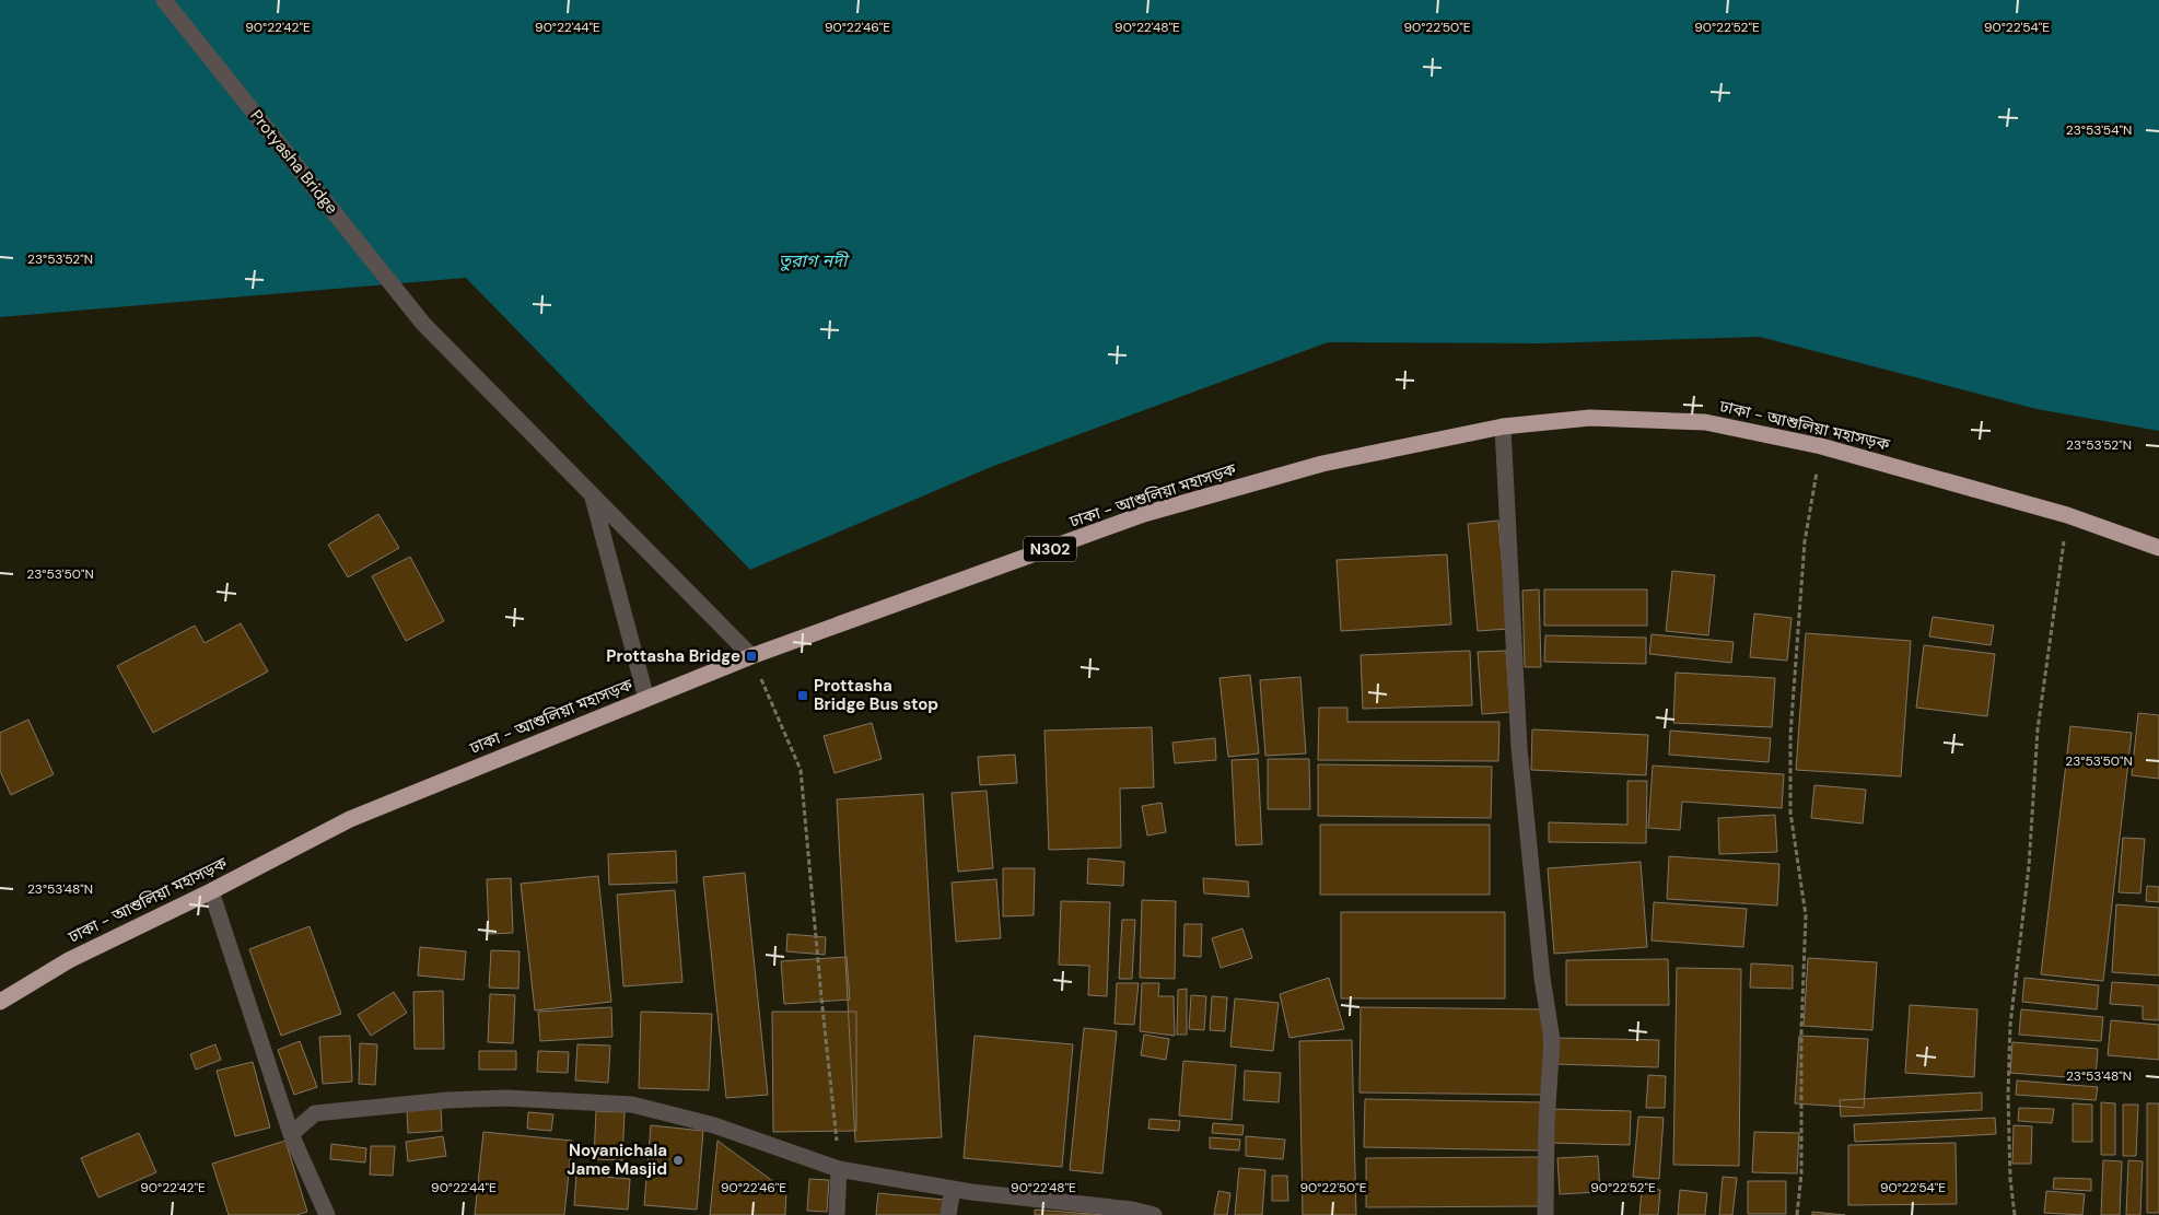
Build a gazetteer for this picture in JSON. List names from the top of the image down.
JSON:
{
  "streets": {
    "highway": ["ঢাকা - আশুলিয়া মহাসড়ক", "N302"],
    "street": ["Protyasha Bridge"]
  },
  "crossings": [
    ["Protyasha Bridge", "ঢাকা - আশুলিয়া মহাসড়ক"]
  ],
  "water": ["তুরাগ নদী"],
  "places": {
    "transit": ["Prottasha Bridge", "Prottasha Bridge Bus stop"],
    "other": ["Noyanichala Jame Masjid"]
  },
  "coordinates": [
    "90°22'42\"E",
    "90°22'44\"E",
    "90°22'46\"E",
    "90°22'48\"E",
    "90°22'50\"E",
    "90°22'52\"E",
    "90°22'54\"E",
    "23°53'54\"N",
    "23°53'52\"N",
    "23°53'50\"N",
    "23°53'48\"N"
  ]
}
